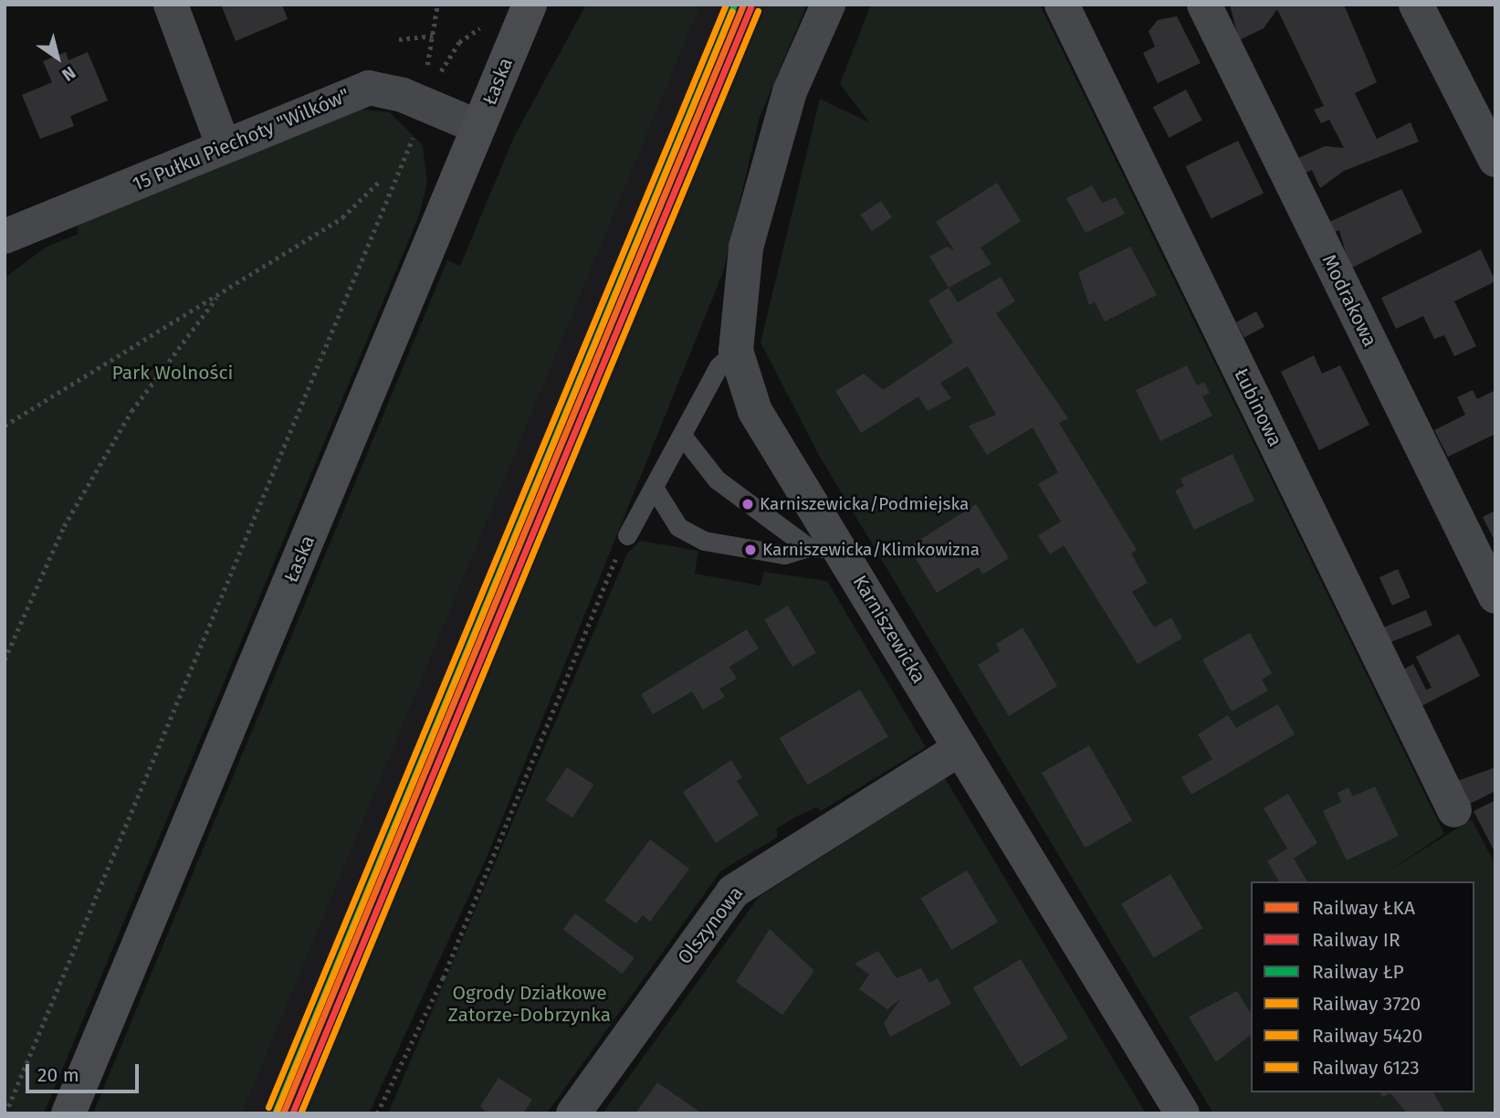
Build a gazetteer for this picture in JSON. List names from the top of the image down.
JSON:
{
  "streets": {
    "main road": ["Łaska"],
    "street": [
      "15 Pułku Piechoty \"Wilków\"",
      "Modrakowa",
      "Łubinowa",
      "Karniszewicka",
      "Olszynowa"
    ]
  },
  "crossings": [
    ["Łaska", "15 Pułku Piechoty \"Wilków\""],
    ["Karniszewicka", "Olszynowa"]
  ],
  "parks": ["Park Wolności", "Ogrody Działkowe Zatorze-Dobrzynka"],
  "places": ["Karniszewicka/Podmiejska", "Karniszewicka/Klimkowizna"],
  "lines": [
    "rail line ŁKA",
    "rail line ŁP",
    "rail line 5420",
    "rail line IR",
    "rail line 3720",
    "rail line 6123"
  ],
  "legend": [
    "Railway ŁKA",
    "Railway IR",
    "Railway ŁP",
    "Railway 3720",
    "Railway 5420",
    "Railway 6123"
  ],
  "scale_bar": "20 m",
  "north": "bottom right"
}
